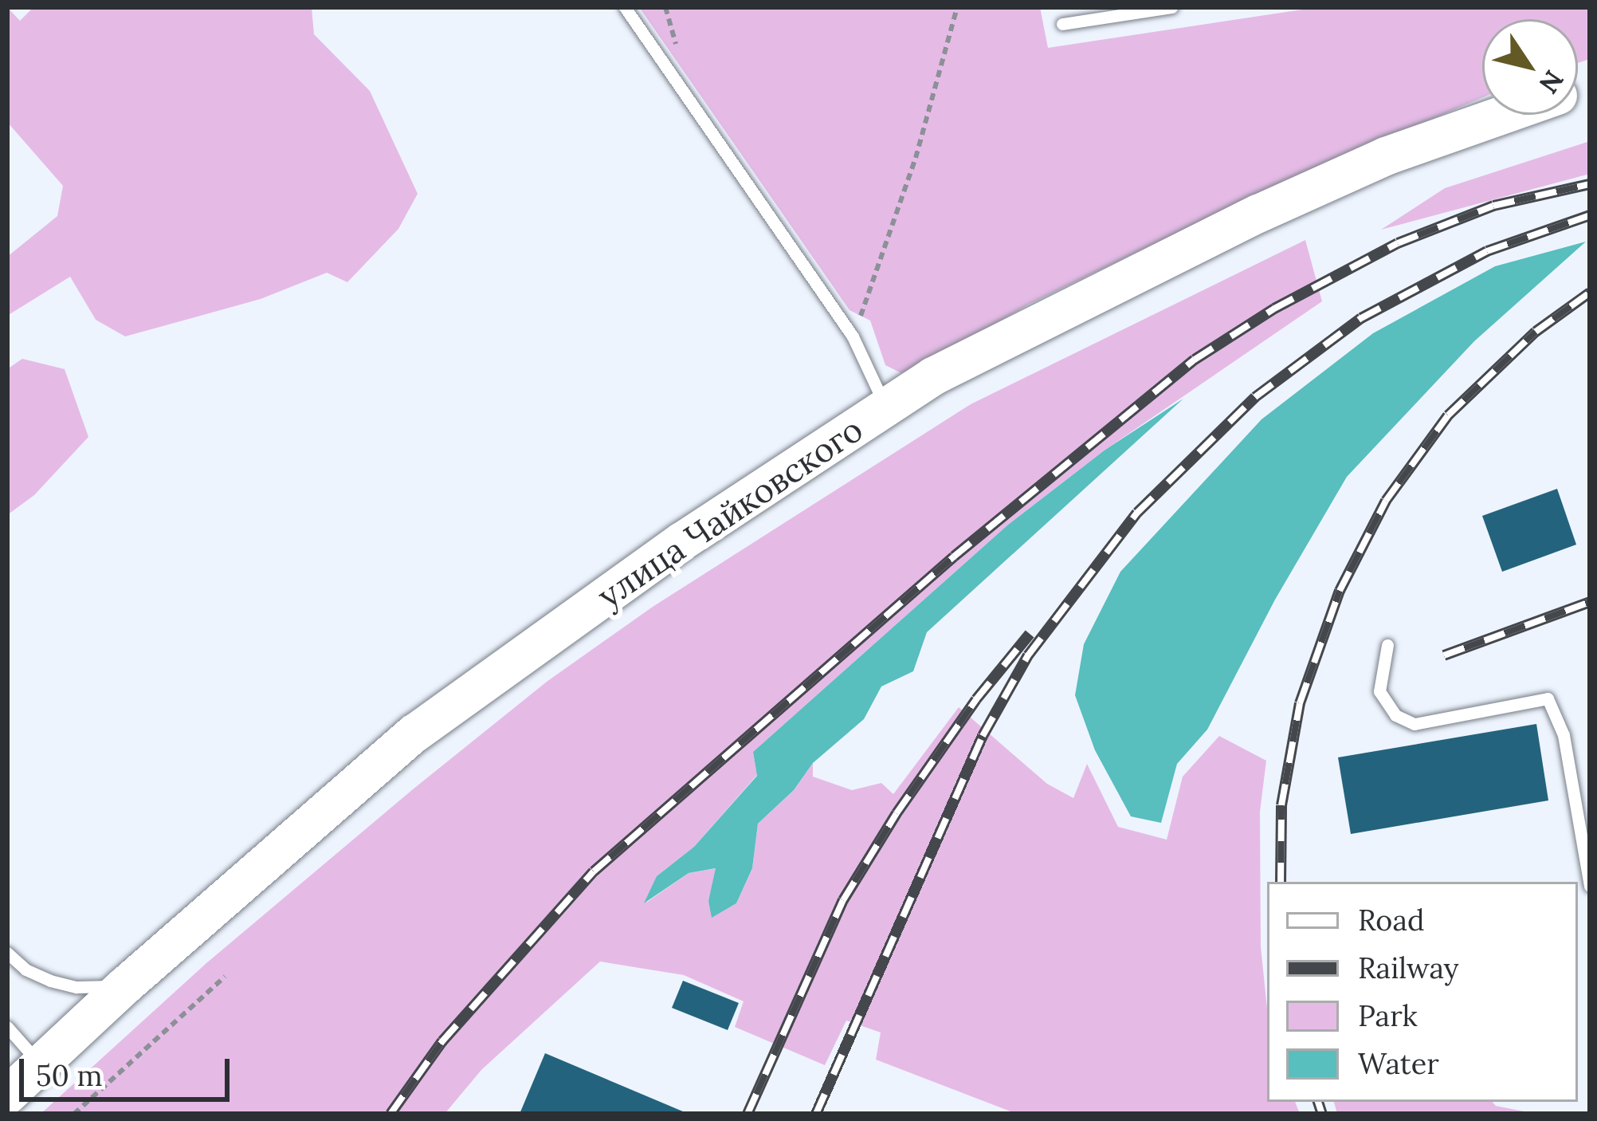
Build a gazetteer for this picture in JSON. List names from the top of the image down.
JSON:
{
  "streets": {
    "main road": ["улица Чайковского"]
  },
  "legend": [
    "Road",
    "Railway",
    "Park",
    "Water"
  ],
  "scale_bar": "50 m",
  "north": "bottom right"
}
